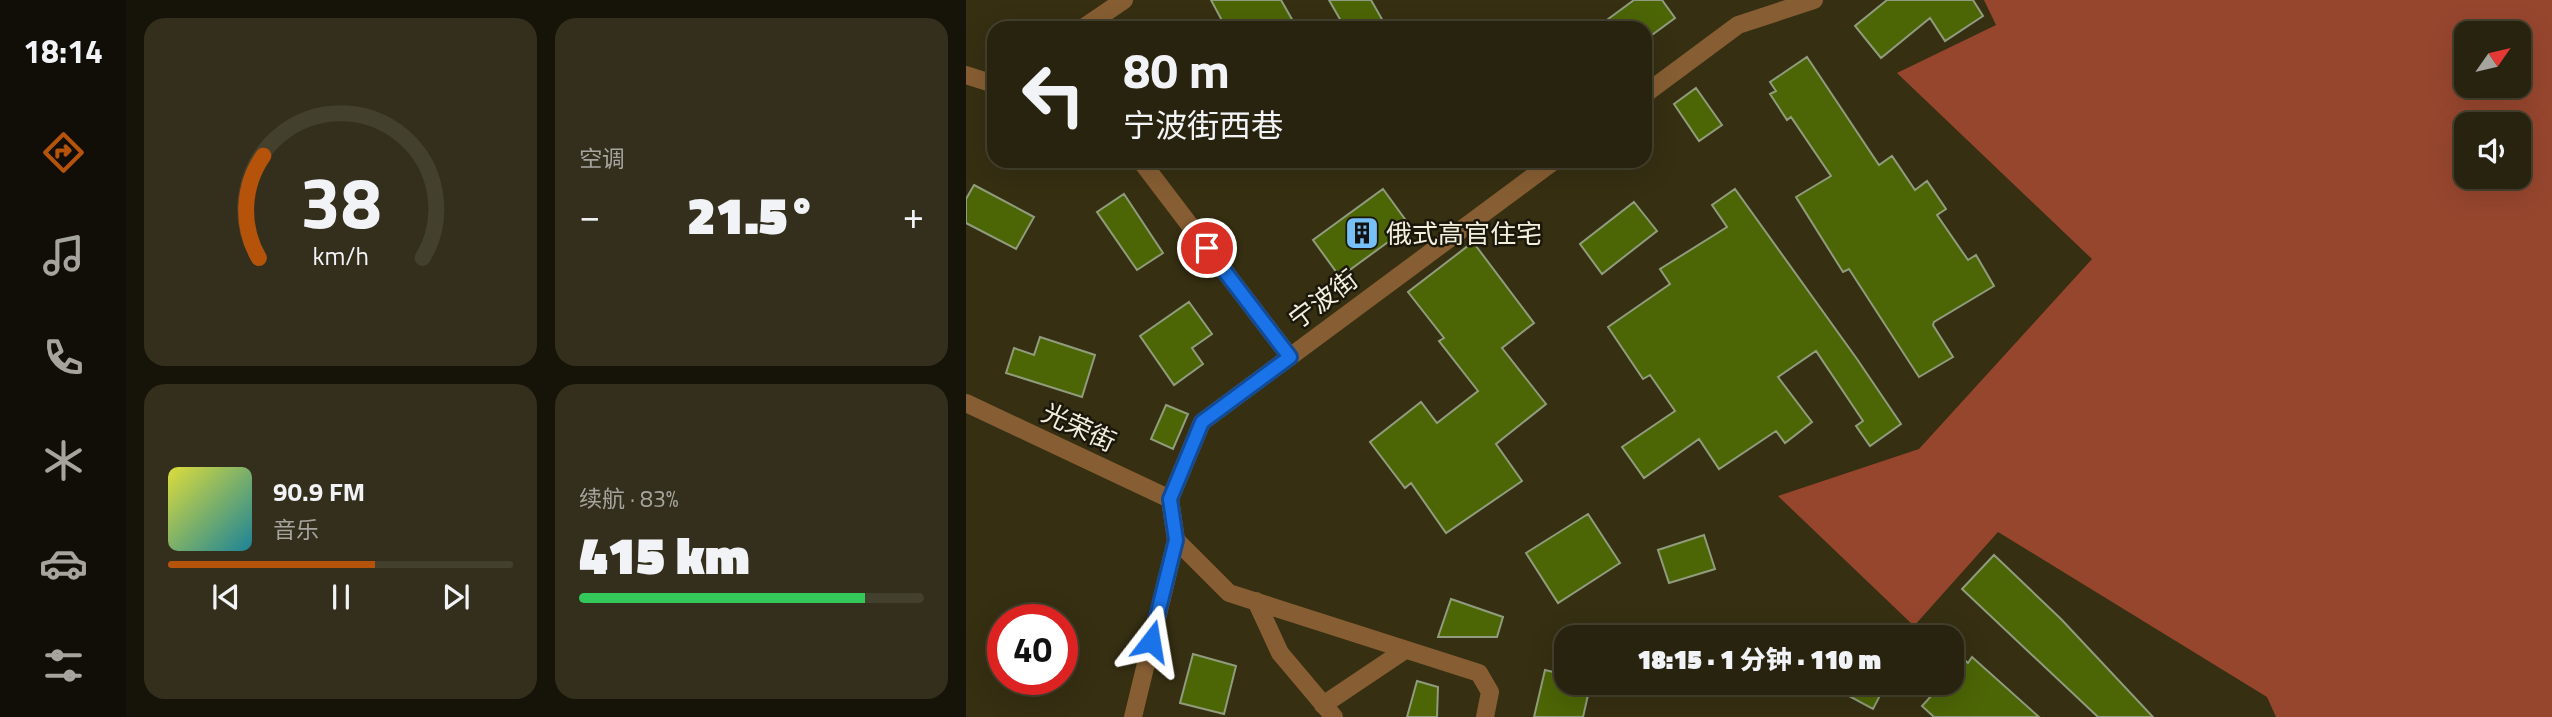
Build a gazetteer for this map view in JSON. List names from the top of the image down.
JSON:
{
  "streets": {
    "street": ["宁波街", "光荣街"]
  },
  "crossings": [
    ["宁波街", "光荣街"]
  ],
  "places": {
    "building": ["俄式高官住宅"]
  },
  "north": "top right",
  "page": {
    "tabs": "18:14",
    "tile": [
      "空调",
      ["续航 · 83%", "415 km"]
    ],
    "turn": ["80 m", "宁波街西巷"],
    "heat": ["−", "21.5°", "+"],
    "song": ["90.9 FM", "音乐"],
    "limit": "40",
    "trip": "18:15 · 1 分钟 · 110 m",
    "gauge": ["38", "km/h"]
  }
}
